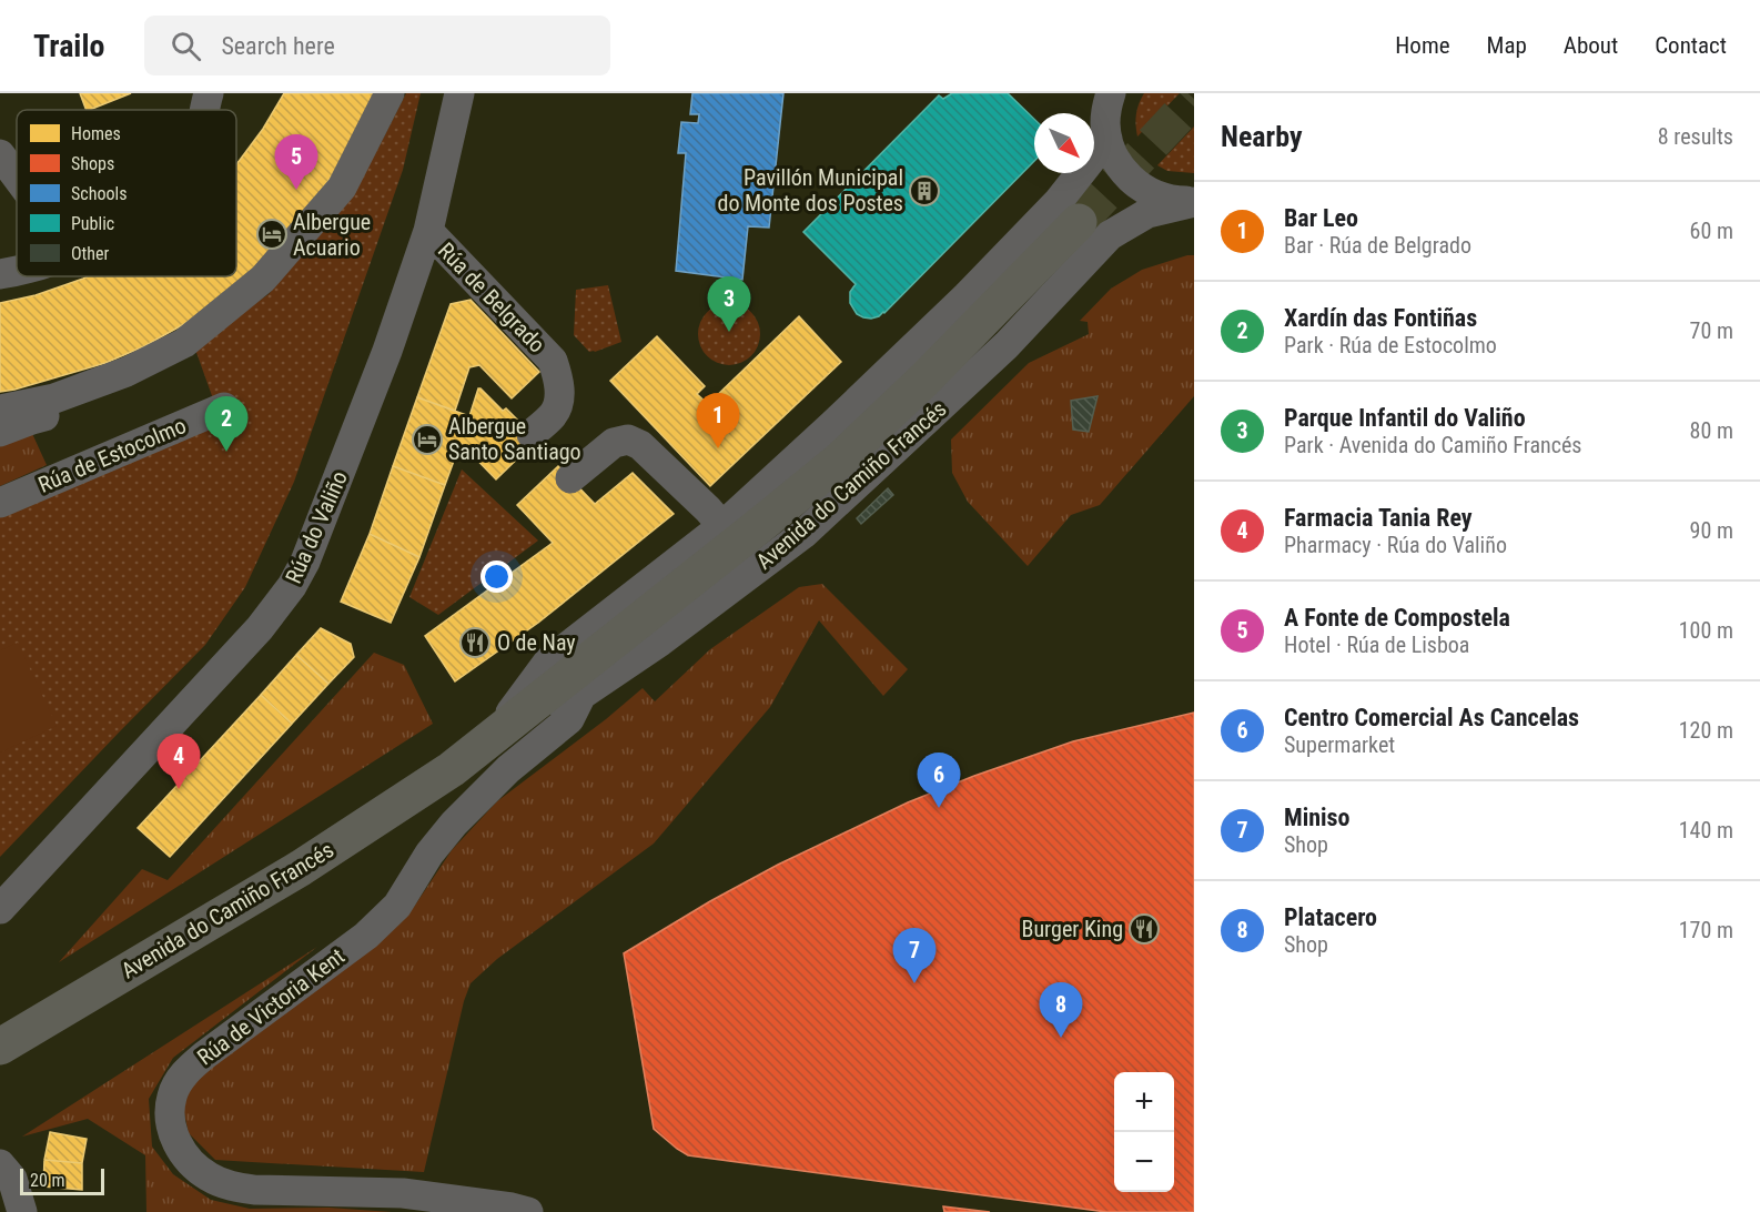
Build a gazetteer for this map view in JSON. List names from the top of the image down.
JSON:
{
  "streets": {
    "main road": ["Avenida do Camiño Francés"],
    "street": [
      "Rúa de Belgrado",
      "Rúa de Estocolmo",
      "Rúa do Valiño",
      "Rúa de Victoria Kent"
    ]
  },
  "crossings": [
    ["Rúa de Belgrado", "Rúa do Valiño"],
    ["Avenida do Camiño Francés", "Rúa de Victoria Kent"]
  ],
  "places": {
    "building": ["Pavillón Municipal do Monte dos Postes"],
    "hotel": ["Albergue Acuario", "Albergue Santo Santiago"],
    "restaurant": ["O de Nay", "Burger King"]
  },
  "legend": [
    "Homes",
    "Shops",
    "Schools",
    "Public",
    "Other"
  ],
  "scale_bar": "20 m",
  "north": "bottom right",
  "page": {
    "header": "Trailo",
    "search": "Search here",
    "nav": [
      "Home",
      "Map",
      "About",
      "Contact"
    ],
    "heading": ["Nearby", "8 results"],
    "pins": [
      "5",
      "3",
      "1",
      "2",
      "4",
      "6",
      "7",
      "8"
    ],
    "list": [
      {
        "mark": "1",
        "name": "Bar Leo",
        "note": "Bar · Rúa de Belgrado",
        "value": "60 m"
      },
      {
        "mark": "2",
        "name": "Xardín das Fontiñas",
        "note": "Park · Rúa de Estocolmo",
        "value": "70 m"
      },
      {
        "mark": "3",
        "name": "Parque Infantil do Valiño",
        "note": "Park · Avenida do Camiño Francés",
        "value": "80 m"
      },
      {
        "mark": "4",
        "name": "Farmacia Tania Rey",
        "note": "Pharmacy · Rúa do Valiño",
        "value": "90 m"
      },
      {
        "mark": "5",
        "name": "A Fonte de Compostela",
        "note": "Hotel · Rúa de Lisboa",
        "value": "100 m"
      },
      {
        "mark": "6",
        "name": "Centro Comercial As Cancelas",
        "note": "Supermarket",
        "value": "120 m"
      },
      {
        "mark": "7",
        "name": "Miniso",
        "note": "Shop",
        "value": "140 m"
      },
      {
        "mark": "8",
        "name": "Platacero",
        "note": "Shop",
        "value": "170 m"
      }
    ],
    "map_buttons": ["+", "−"],
    "scale": "20 m"
  }
}
